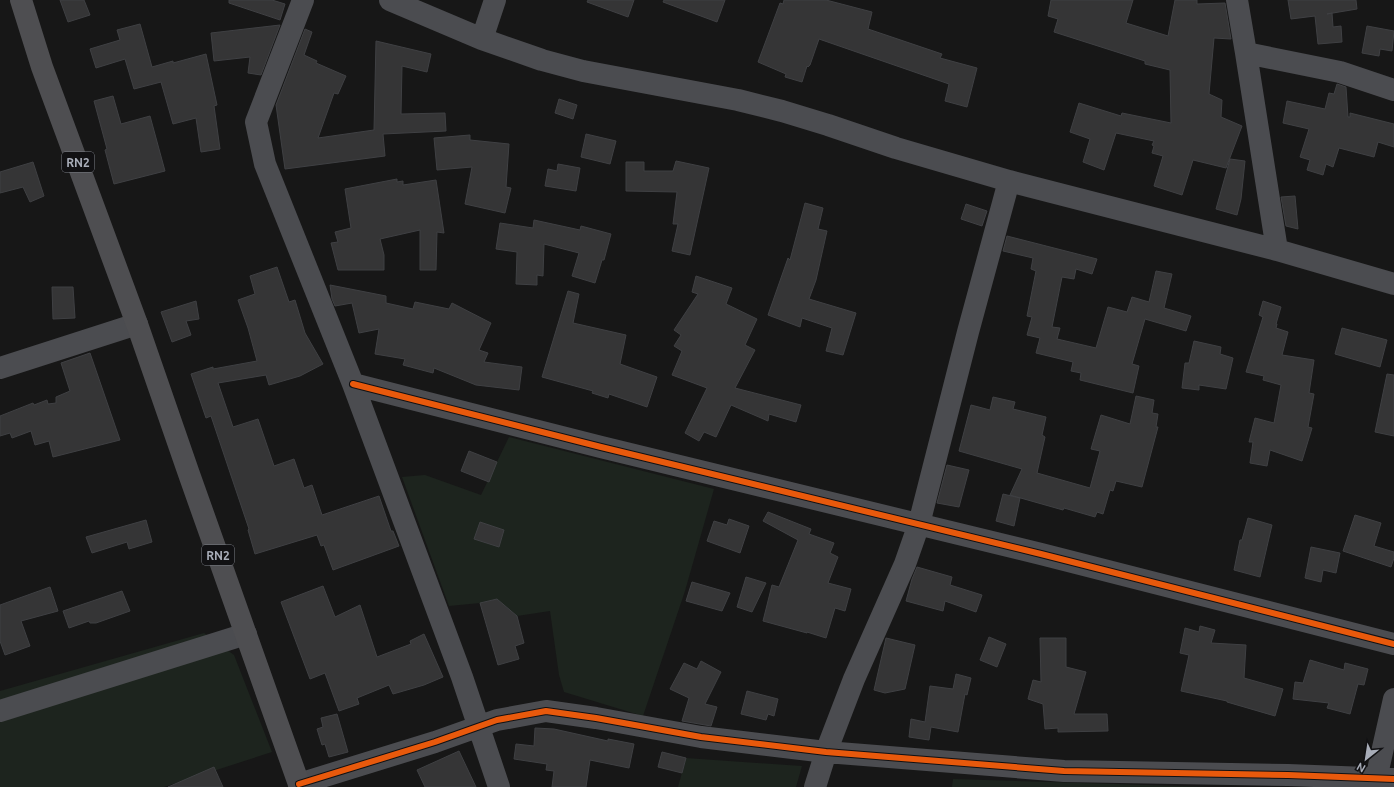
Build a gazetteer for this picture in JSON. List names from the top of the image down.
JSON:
{
  "streets": {
    "highway": ["RN2"]
  },
  "north": "bottom left"
}
